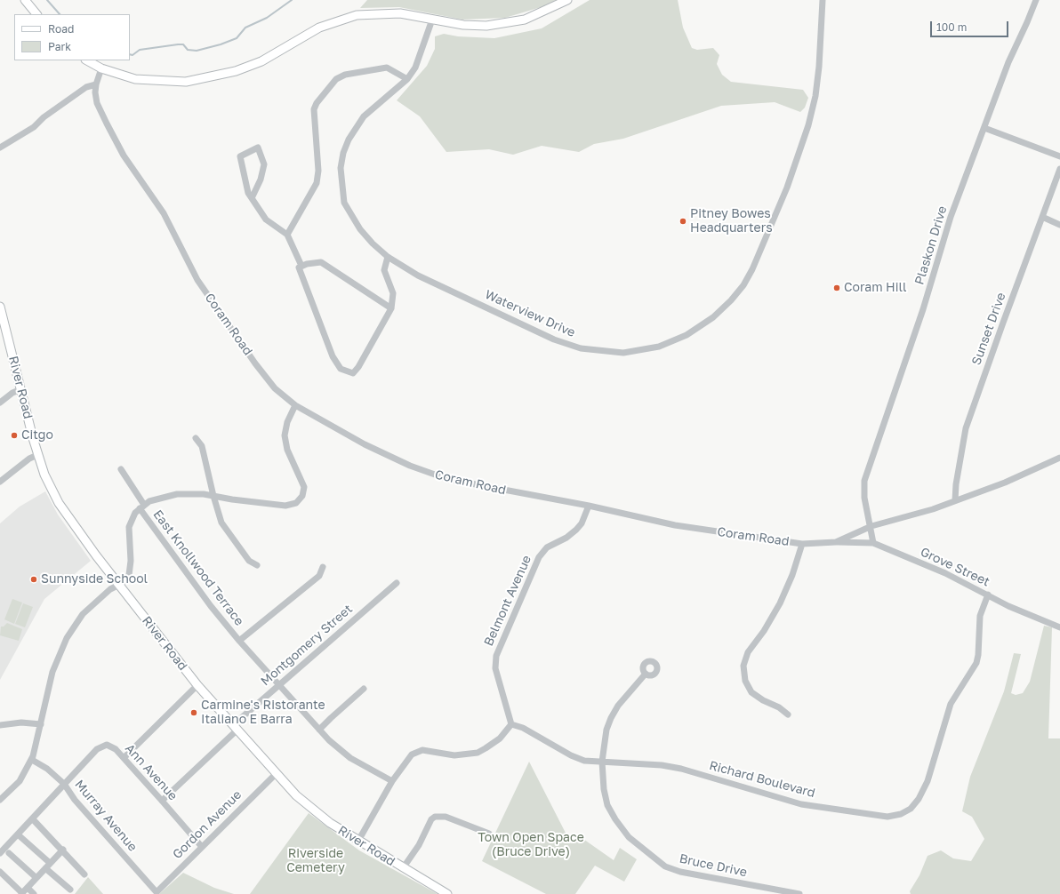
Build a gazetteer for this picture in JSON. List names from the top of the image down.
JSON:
{
  "streets": {
    "main road": ["River Road"],
    "street": [
      "Plaskon Drive",
      "Waterview Drive",
      "Coram Road",
      "Sunset Drive",
      "Grove Street",
      "East Knollwood Terrace",
      "Belmont Avenue",
      "Montgomery Street",
      "Ann Avenue",
      "Richard Boulevard",
      "Murray Avenue",
      "Gordon Avenue",
      "Bruce Drive"
    ]
  },
  "crossings": [
    ["Plaskon Drive", "Coram Road"],
    ["Plaskon Drive", "Grove Street"],
    ["Coram Road", "Sunset Drive"],
    ["Coram Road", "Grove Street"],
    ["Coram Road", "Belmont Avenue"],
    ["River Road", "Montgomery Street"],
    ["River Road", "Gordon Avenue"],
    ["Grove Street", "Richard Boulevard"],
    ["East Knollwood Terrace", "Montgomery Street"],
    ["Belmont Avenue", "Richard Boulevard"],
    ["Montgomery Street", "Ann Avenue"],
    ["Ann Avenue", "Murray Avenue"],
    ["Ann Avenue", "Gordon Avenue"],
    ["Richard Boulevard", "Bruce Drive"],
    ["Murray Avenue", "Gordon Avenue"]
  ],
  "parks": ["Town Open Space (Bruce Drive)", "Riverside Cemetery"],
  "places": [
    "Pitney Bowes Headquarters",
    "Coram Hill",
    "Citgo",
    "Sunnyside School",
    "Carmine's Ristorante Italiano E Barra"
  ],
  "legend": ["Road", "Park"],
  "scale_bar": "100 m"
}
